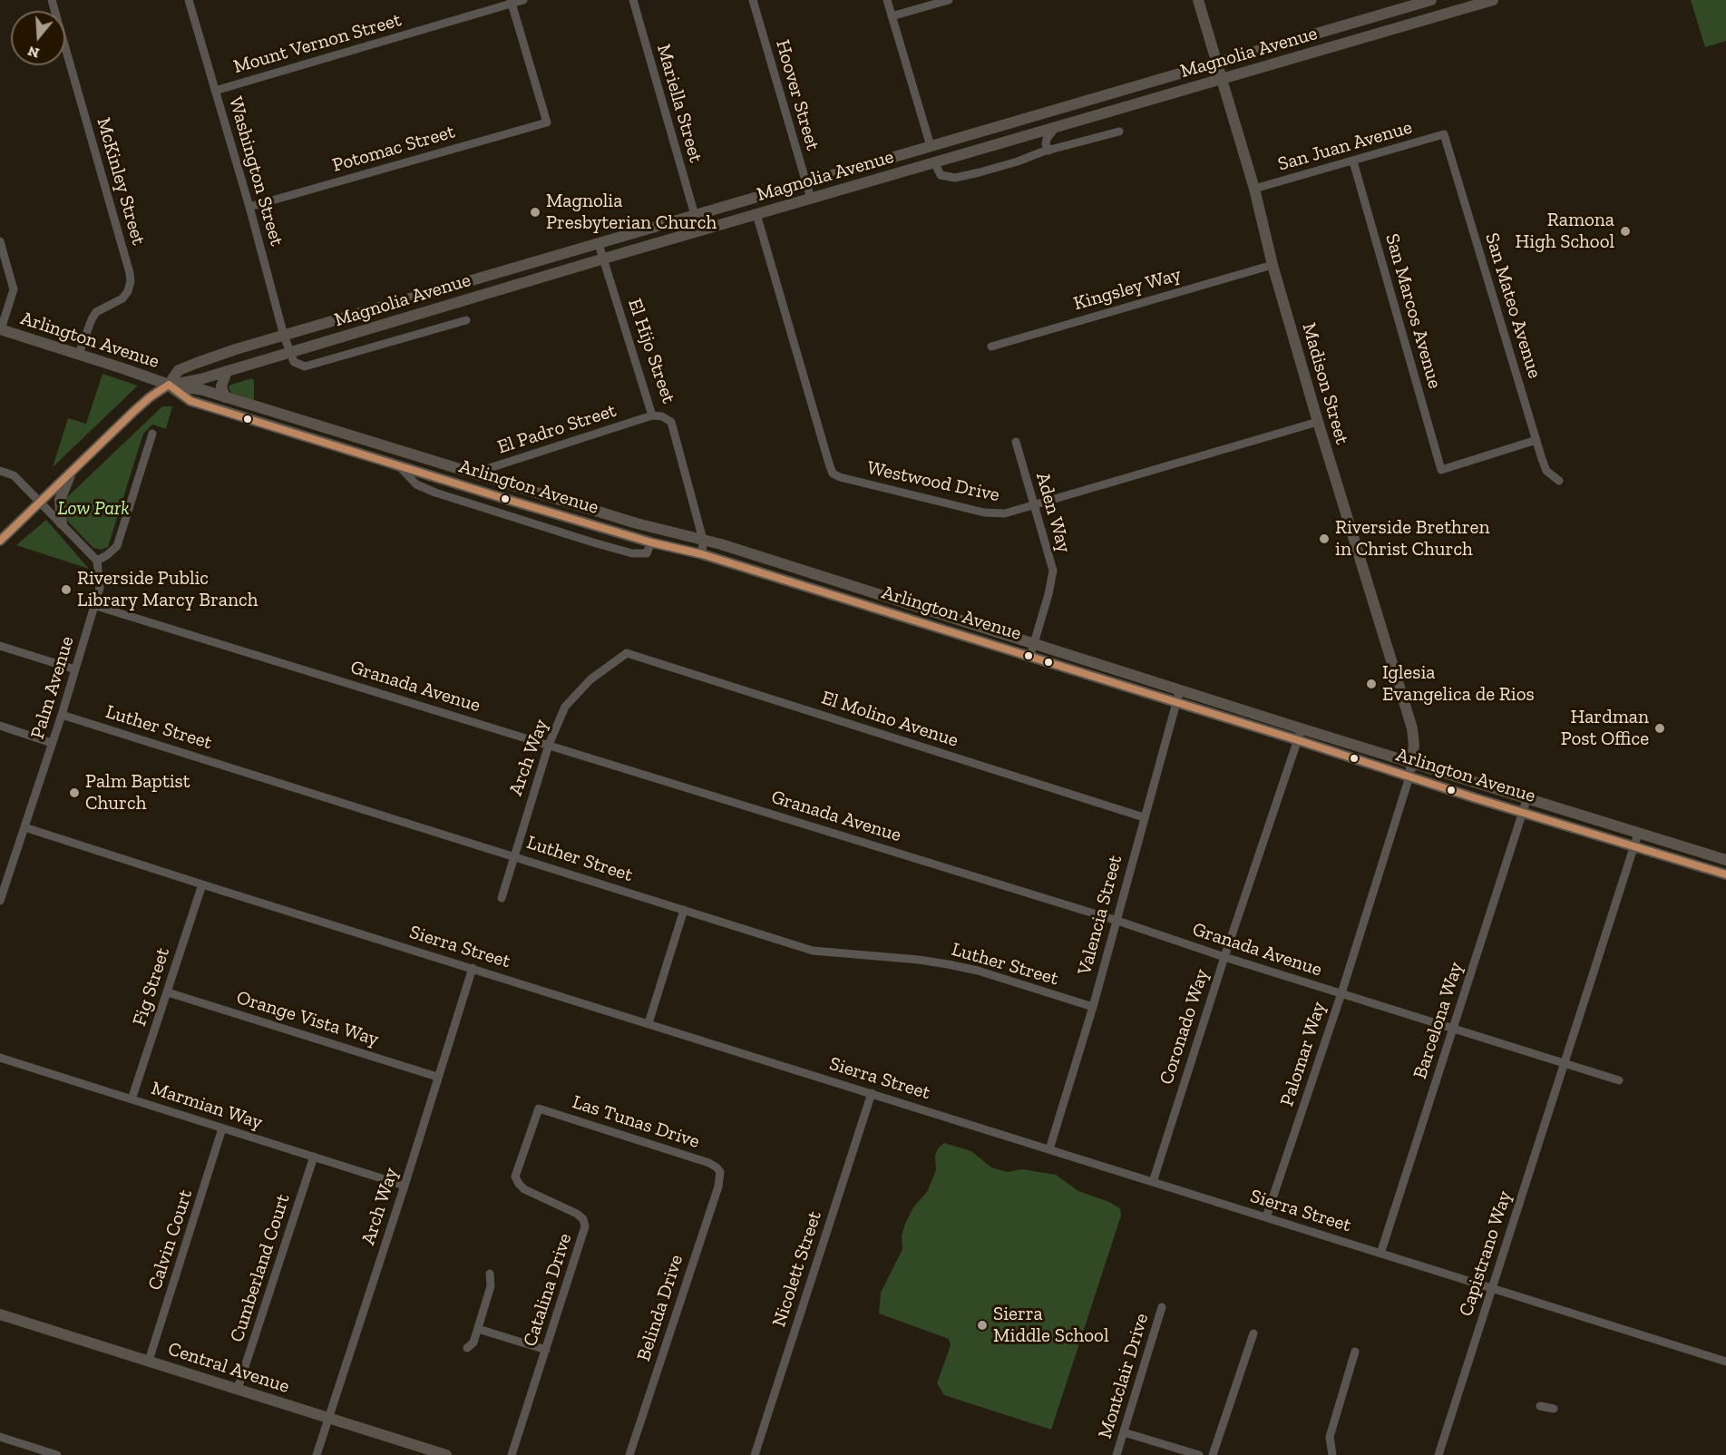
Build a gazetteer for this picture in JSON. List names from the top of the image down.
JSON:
{
  "streets": {
    "main road": [
      "Magnolia Avenue",
      "Arlington Avenue",
      "Madison Street",
      "Central Avenue"
    ],
    "street": [
      "Mount Vernon Street",
      "Hoover Street",
      "Mariella Street",
      "San Juan Avenue",
      "Potomac Street",
      "Washington Street",
      "McKinley Street",
      "Kingsley Way",
      "San Mateo Avenue",
      "San Marcos Avenue",
      "El Hijo Street",
      "El Padro Street",
      "Westwood Drive",
      "Aden Way",
      "Granada Avenue",
      "Palm Avenue",
      "El Molino Avenue",
      "Luther Street",
      "Arch Way",
      "Valencia Street",
      "Sierra Street",
      "Fig Street",
      "Orange Vista Way",
      "Barcelona Way",
      "Coronado Way",
      "Palomar Way",
      "Marmian Way",
      "Las Tunas Drive",
      "Calvin Court",
      "Capistrano Way",
      "Cumberland Court",
      "Nicolett Street",
      "Catalina Drive",
      "Belinda Drive",
      "Montclair Drive"
    ]
  },
  "crossings": [
    ["Mount Vernon Street", "Potomac Street"],
    ["Mount Vernon Street", "Washington Street"],
    ["Magnolia Avenue", "Hoover Street"],
    ["Magnolia Avenue", "Mariella Street"],
    ["Magnolia Avenue", "Washington Street"],
    ["Magnolia Avenue", "Arlington Avenue"],
    ["Magnolia Avenue", "El Hijo Street"],
    ["Magnolia Avenue", "Madison Street"],
    ["Magnolia Avenue", "Westwood Drive"],
    ["San Juan Avenue", "San Mateo Avenue"],
    ["San Juan Avenue", "San Marcos Avenue"],
    ["San Juan Avenue", "Madison Street"],
    ["Potomac Street", "Washington Street"],
    ["McKinley Street", "Arlington Avenue"],
    ["Kingsley Way", "Madison Street"],
    ["San Mateo Avenue", "San Marcos Avenue"],
    ["Arlington Avenue", "El Hijo Street"],
    ["Arlington Avenue", "Madison Street"],
    ["Arlington Avenue", "El Padro Street"],
    ["Arlington Avenue", "Aden Way"],
    ["Arlington Avenue", "Valencia Street"],
    ["Arlington Avenue", "Barcelona Way"],
    ["Arlington Avenue", "Coronado Way"],
    ["Arlington Avenue", "Palomar Way"],
    ["Arlington Avenue", "Capistrano Way"],
    ["El Hijo Street", "El Padro Street"],
    ["Madison Street", "Westwood Drive"],
    ["Madison Street", "Palomar Way"],
    ["Westwood Drive", "Aden Way"],
    ["Granada Avenue", "Palm Avenue"],
    ["Granada Avenue", "Arch Way"],
    ["Granada Avenue", "Valencia Street"],
    ["Granada Avenue", "Barcelona Way"],
    ["Granada Avenue", "Coronado Way"],
    ["Granada Avenue", "Palomar Way"],
    ["Granada Avenue", "Capistrano Way"],
    ["Palm Avenue", "Luther Street"],
    ["Palm Avenue", "Sierra Street"],
    ["El Molino Avenue", "Arch Way"],
    ["El Molino Avenue", "Valencia Street"],
    ["Luther Street", "Arch Way"],
    ["Luther Street", "Valencia Street"],
    ["Arch Way", "Sierra Street"],
    ["Arch Way", "Orange Vista Way"],
    ["Arch Way", "Marmian Way"],
    ["Arch Way", "Central Avenue"],
    ["Valencia Street", "Sierra Street"],
    ["Sierra Street", "Fig Street"],
    ["Sierra Street", "Barcelona Way"],
    ["Sierra Street", "Coronado Way"],
    ["Sierra Street", "Palomar Way"],
    ["Sierra Street", "Capistrano Way"],
    ["Sierra Street", "Nicolett Street"],
    ["Fig Street", "Orange Vista Way"],
    ["Fig Street", "Marmian Way"],
    ["Marmian Way", "Calvin Court"],
    ["Marmian Way", "Cumberland Court"],
    ["Las Tunas Drive", "Catalina Drive"],
    ["Las Tunas Drive", "Belinda Drive"],
    ["Calvin Court", "Central Avenue"],
    ["Cumberland Court", "Central Avenue"]
  ],
  "parks": ["Low Park"],
  "places": [
    "Magnolia Presbyterian Church",
    "Ramona High School",
    "Riverside Brethren in Christ Church",
    "Riverside Public Library Marcy Branch",
    "Iglesia Evangelica de Rios",
    "Hardman Post Office",
    "Palm Baptist Church",
    "Sierra Middle School"
  ],
  "north": "bottom"
}
